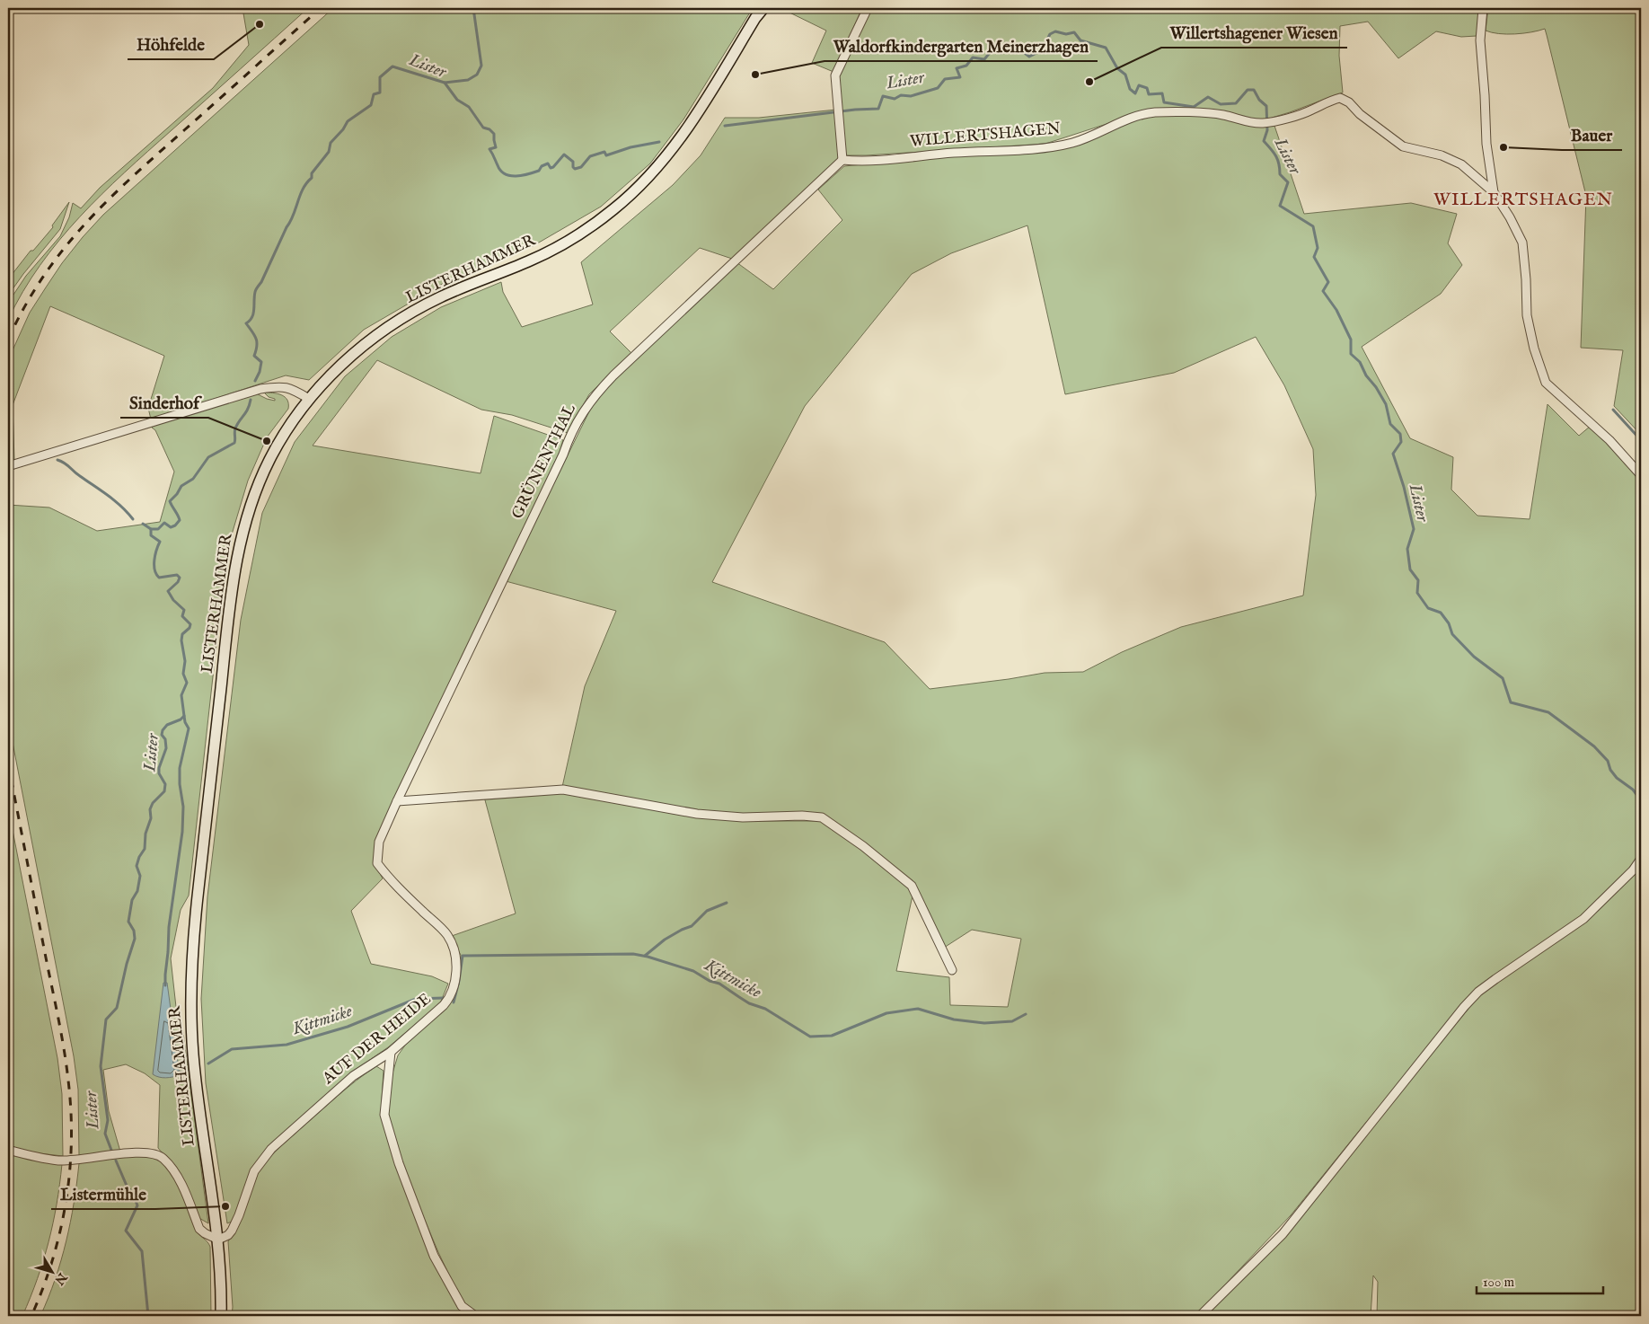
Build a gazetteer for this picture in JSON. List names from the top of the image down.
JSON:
{
  "streets": {
    "main road": ["LISTERHAMMER"],
    "street": ["WILLERTSHAGEN", "GRÜNENTHAL", "AUF DER HEIDE"]
  },
  "crossings": [
    ["WILLERTSHAGEN", "GRÜNENTHAL"],
    ["LISTERHAMMER", "AUF DER HEIDE"],
    ["GRÜNENTHAL", "AUF DER HEIDE"]
  ],
  "districts": ["WILLERTSHAGEN"],
  "water": ["Lister", "Kittmicke"],
  "places": [
    "Höhfelde",
    "Waldorfkindergarten Meinerzhagen",
    "Willertshagener Wiesen",
    "Bauer",
    "Sinderhof",
    "Listermühle"
  ],
  "scale_bar": "100 m",
  "north": "bottom right"
}
